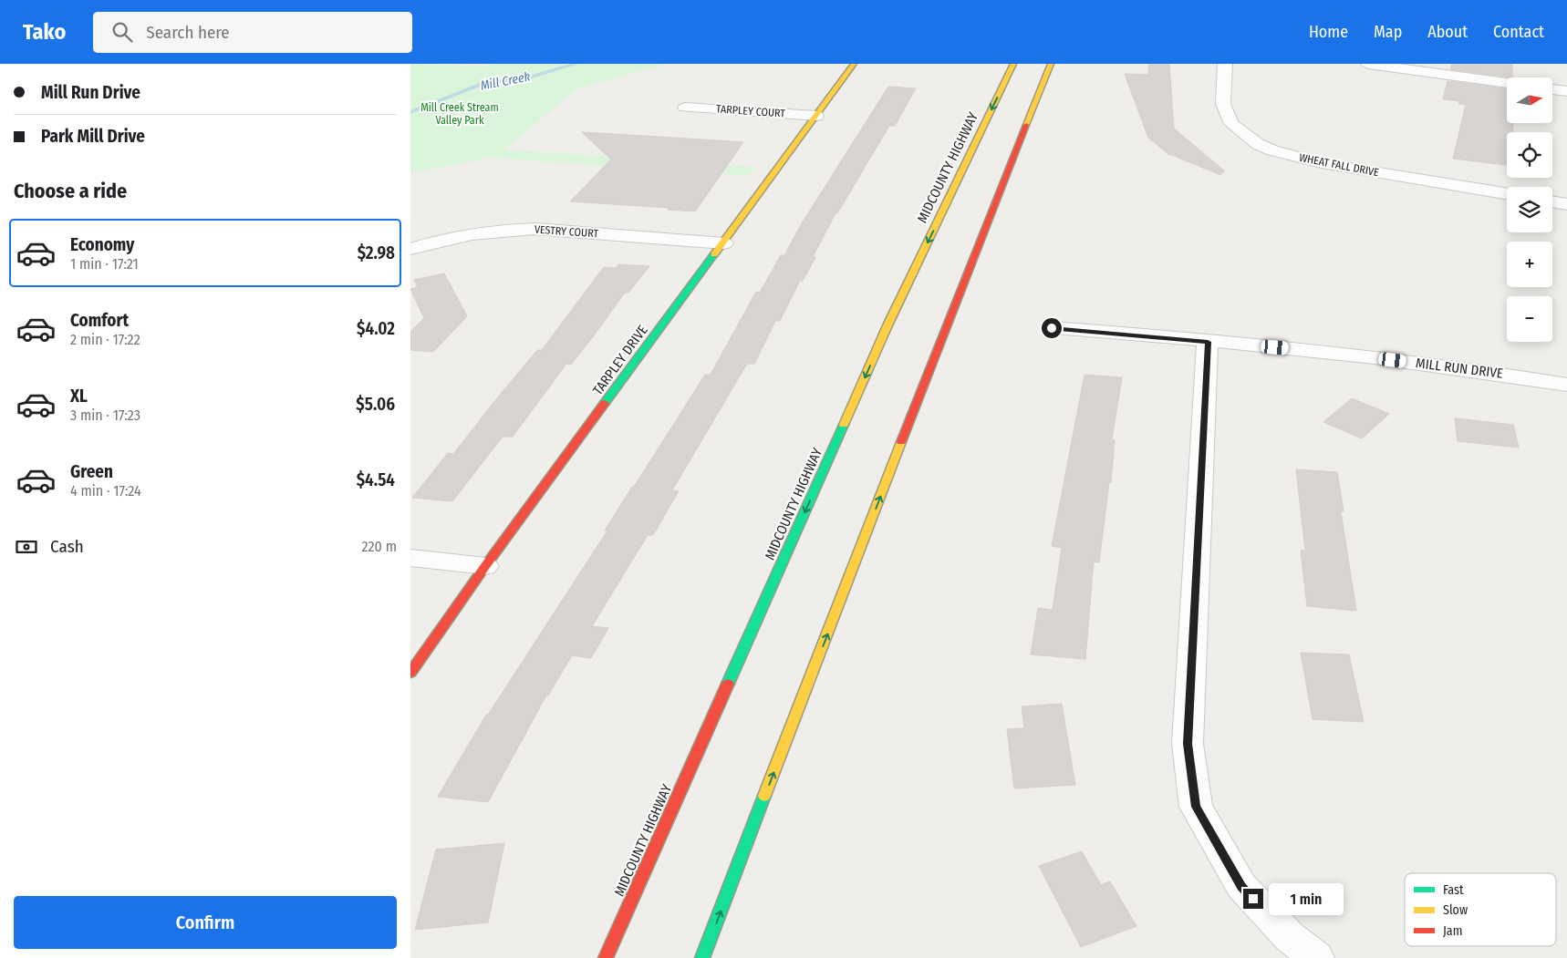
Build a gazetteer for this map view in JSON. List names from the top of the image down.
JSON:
{
  "streets": {
    "main road": ["MIDCOUNTY HIGHWAY", "TARPLEY DRIVE"],
    "street": [
      "TARPLEY COURT",
      "WHEAT FALL DRIVE",
      "VESTRY COURT",
      "MILL RUN DRIVE"
    ]
  },
  "crossings": [
    ["TARPLEY COURT", "TARPLEY DRIVE"],
    ["VESTRY COURT", "TARPLEY DRIVE"]
  ],
  "water": ["Mill Creek"],
  "parks": ["Mill Creek Stream Valley Park"],
  "legend": ["Fast", "Slow", "Jam"],
  "north": "right",
  "page": {
    "header": "Tako",
    "search": "Search here",
    "nav": [
      "Home",
      "Map",
      "About",
      "Contact"
    ],
    "banner": ["Mill Run Drive", "Park Mill Drive"],
    "map_buttons": ["+", "−"],
    "heading": "Choose a ride",
    "list": [
      {
        "name": "Economy",
        "note": "1 min · 17:21",
        "value": "$2.98"
      },
      {
        "name": "Comfort",
        "note": "2 min · 17:22",
        "value": "$4.02"
      },
      {
        "name": "XL",
        "note": "3 min · 17:23",
        "value": "$5.06"
      },
      {
        "name": "Green",
        "note": "4 min · 17:24",
        "value": "$4.54"
      }
    ],
    "pay": ["Cash", "220 m"],
    "bubble": "1 min",
    "buttons": "Confirm"
  }
}
